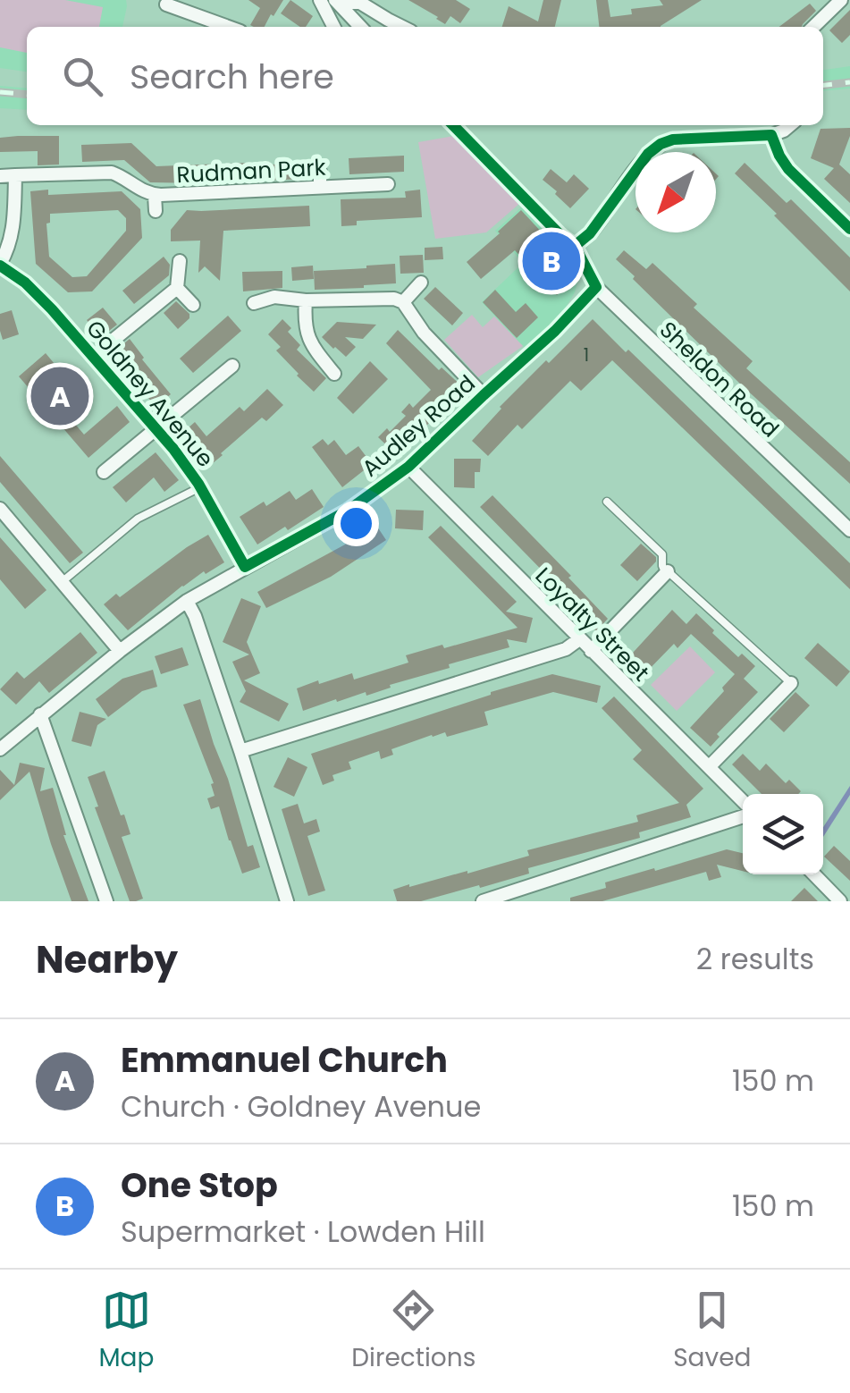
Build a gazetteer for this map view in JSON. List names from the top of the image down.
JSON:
{
  "streets": {
    "street": [
      "Rudman Park",
      "Sheldon Road",
      "Goldney Avenue",
      "Audley Road",
      "Loyalty Street"
    ]
  },
  "crossings": [
    ["Sheldon Road", "Audley Road"],
    ["Goldney Avenue", "Audley Road"],
    ["Audley Road", "Loyalty Street"]
  ],
  "house_numbers": ["1"],
  "north": "bottom left",
  "page": {
    "search": "Search here",
    "pins": ["B", "A"],
    "heading": ["Nearby", "2 results"],
    "list": [
      {
        "mark": "A",
        "name": "Emmanuel Church",
        "note": "Church · Goldney Avenue",
        "value": "150 m"
      },
      {
        "mark": "B",
        "name": "One Stop",
        "note": "Supermarket · Lowden Hill",
        "value": "150 m"
      }
    ],
    "nav": ["Map", "Directions", "Saved"]
  }
}
